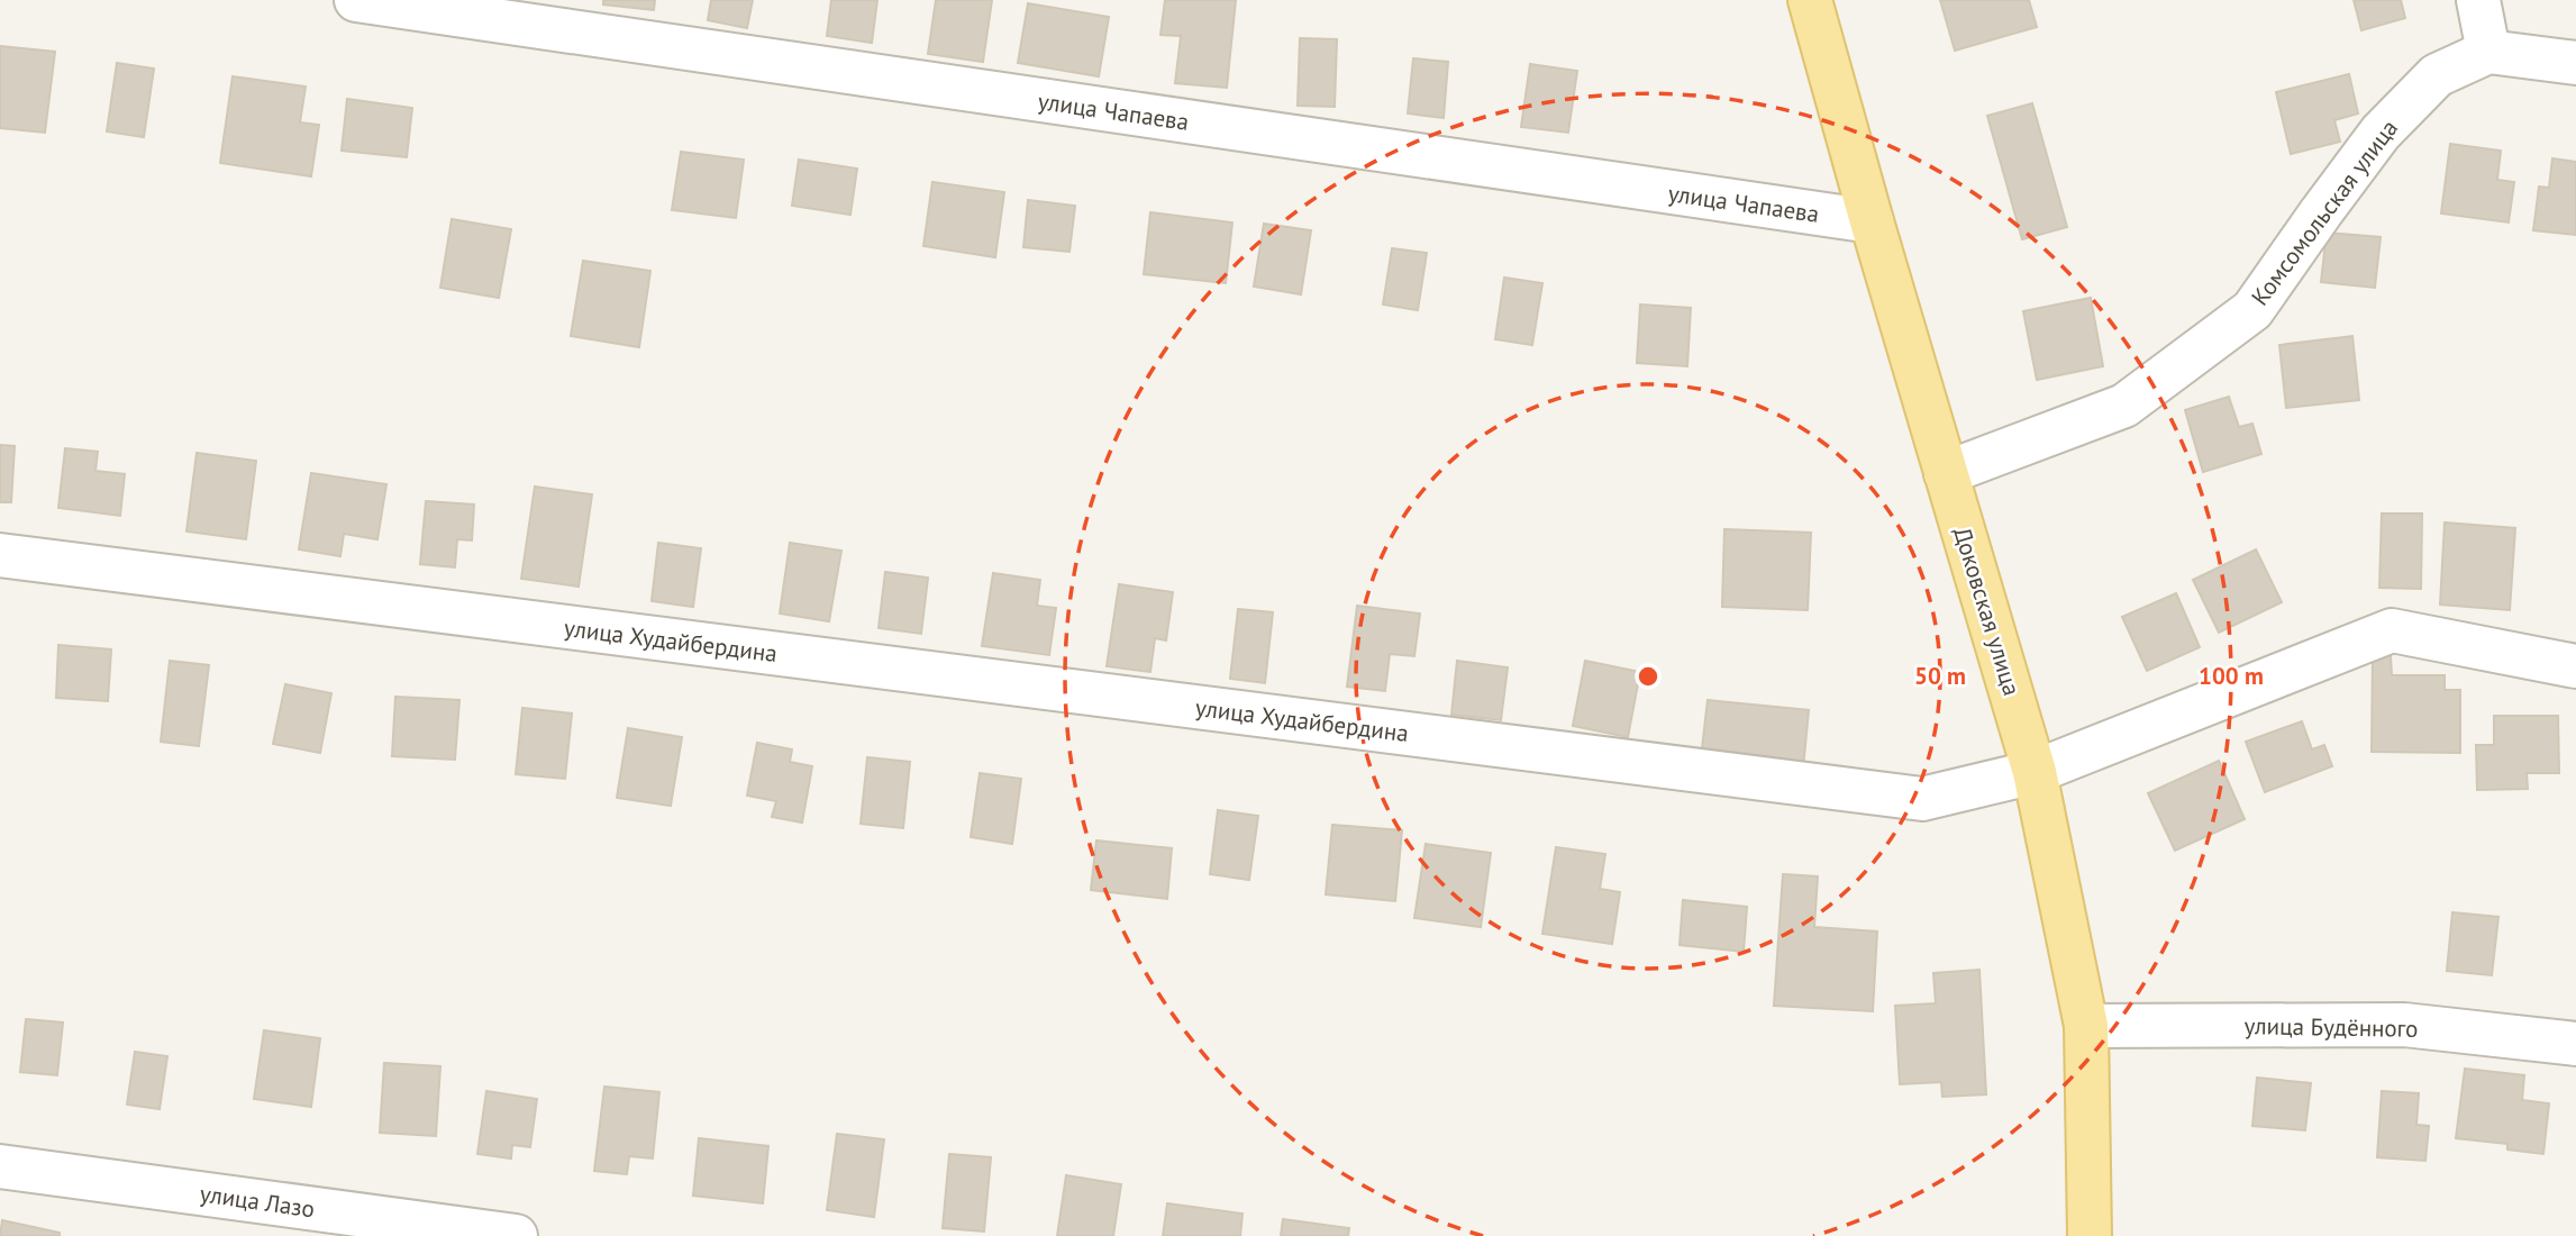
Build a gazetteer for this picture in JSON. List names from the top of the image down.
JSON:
{
  "streets": {
    "main road": ["Доковская улица"],
    "street": [
      "улица Чапаева",
      "Комсомольская улица",
      "улица Худайбердина",
      "улица Будённого",
      "улица Лазо"
    ]
  },
  "crossings": [
    ["улица Чапаева", "Доковская улица"],
    ["Комсомольская улица", "Доковская улица"],
    ["Доковская улица", "улица Худайбердина"],
    ["Доковская улица", "улица Будённого"]
  ],
  "rings": ["50 m", "100 m"]
}
